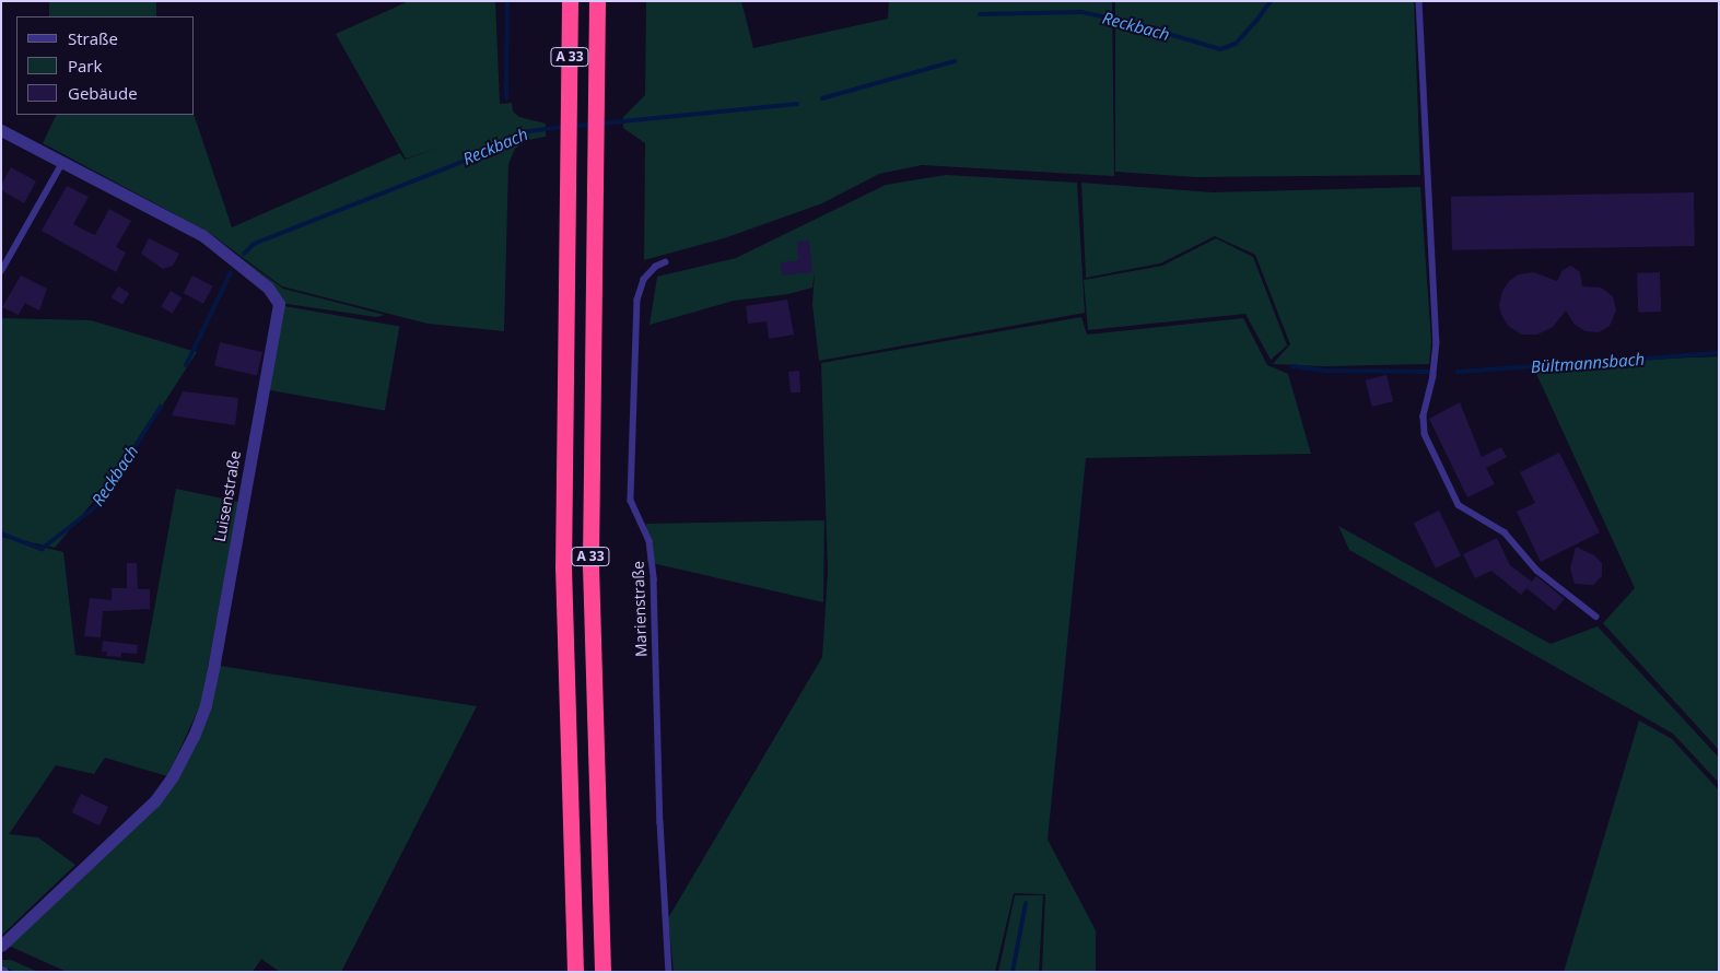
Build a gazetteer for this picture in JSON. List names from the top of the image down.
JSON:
{
  "streets": {
    "highway": ["A 33"],
    "street": ["Luisenstraße"],
    "lane": ["Marienstraße"]
  },
  "water": ["Reckbach", "Bültmannsbach"],
  "legend": ["Straße", "Park", "Gebäude"]
}
